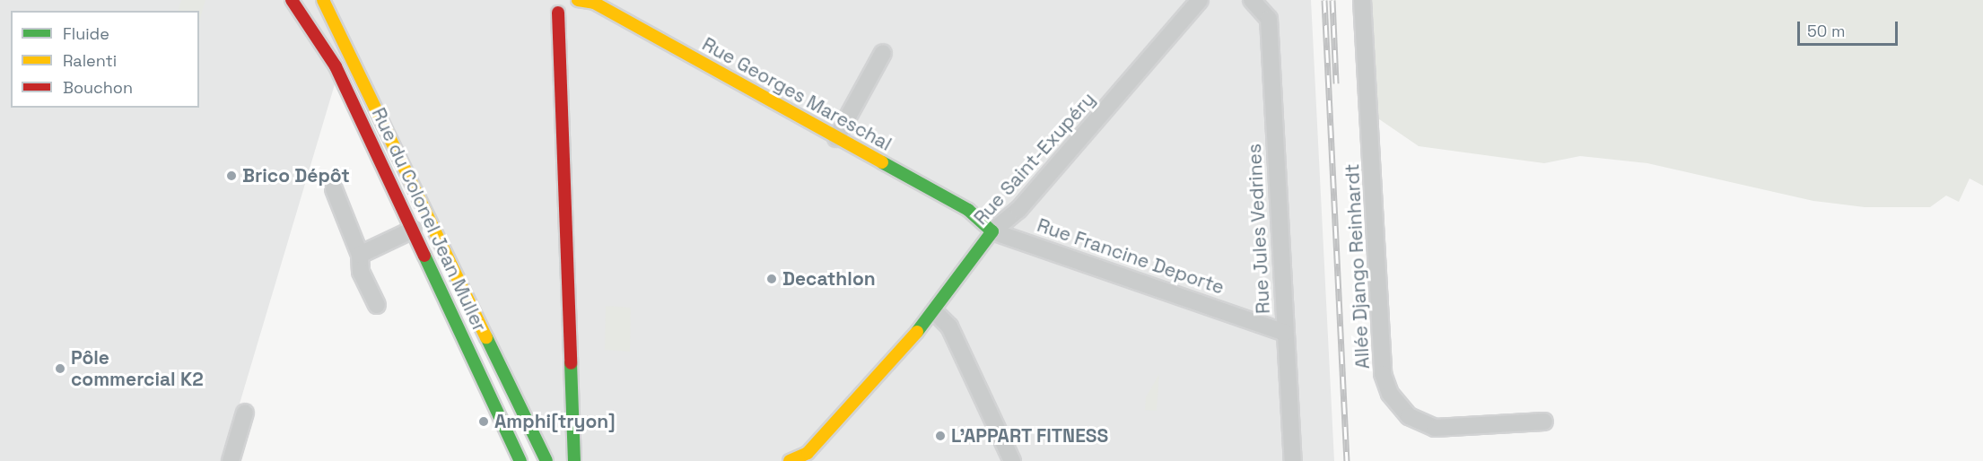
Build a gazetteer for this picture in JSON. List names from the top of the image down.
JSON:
{
  "streets": {
    "main road": ["Rue Georges Mareschal", "Rue Saint-Exupéry", "Rue du Colonel Jean Muller"],
    "street": ["Rue Jules Vedrines", "Rue Francine Deporte", "Allée Django Reinhardt"]
  },
  "crossings": [
    ["Rue Georges Mareschal", "Rue Saint-Exupéry"],
    ["Rue Georges Mareschal", "Rue Francine Deporte"],
    ["Rue Saint-Exupéry", "Rue Francine Deporte"],
    ["Rue Jules Vedrines", "Rue Francine Deporte"]
  ],
  "places": [
    "Brico Dépôt",
    "Decathlon",
    "Pôle commercial K2",
    "Amphi[tryon]",
    "L'APPART FITNESS"
  ],
  "legend": ["Fluide", "Ralenti", "Bouchon"],
  "scale_bar": "50 m"
}
